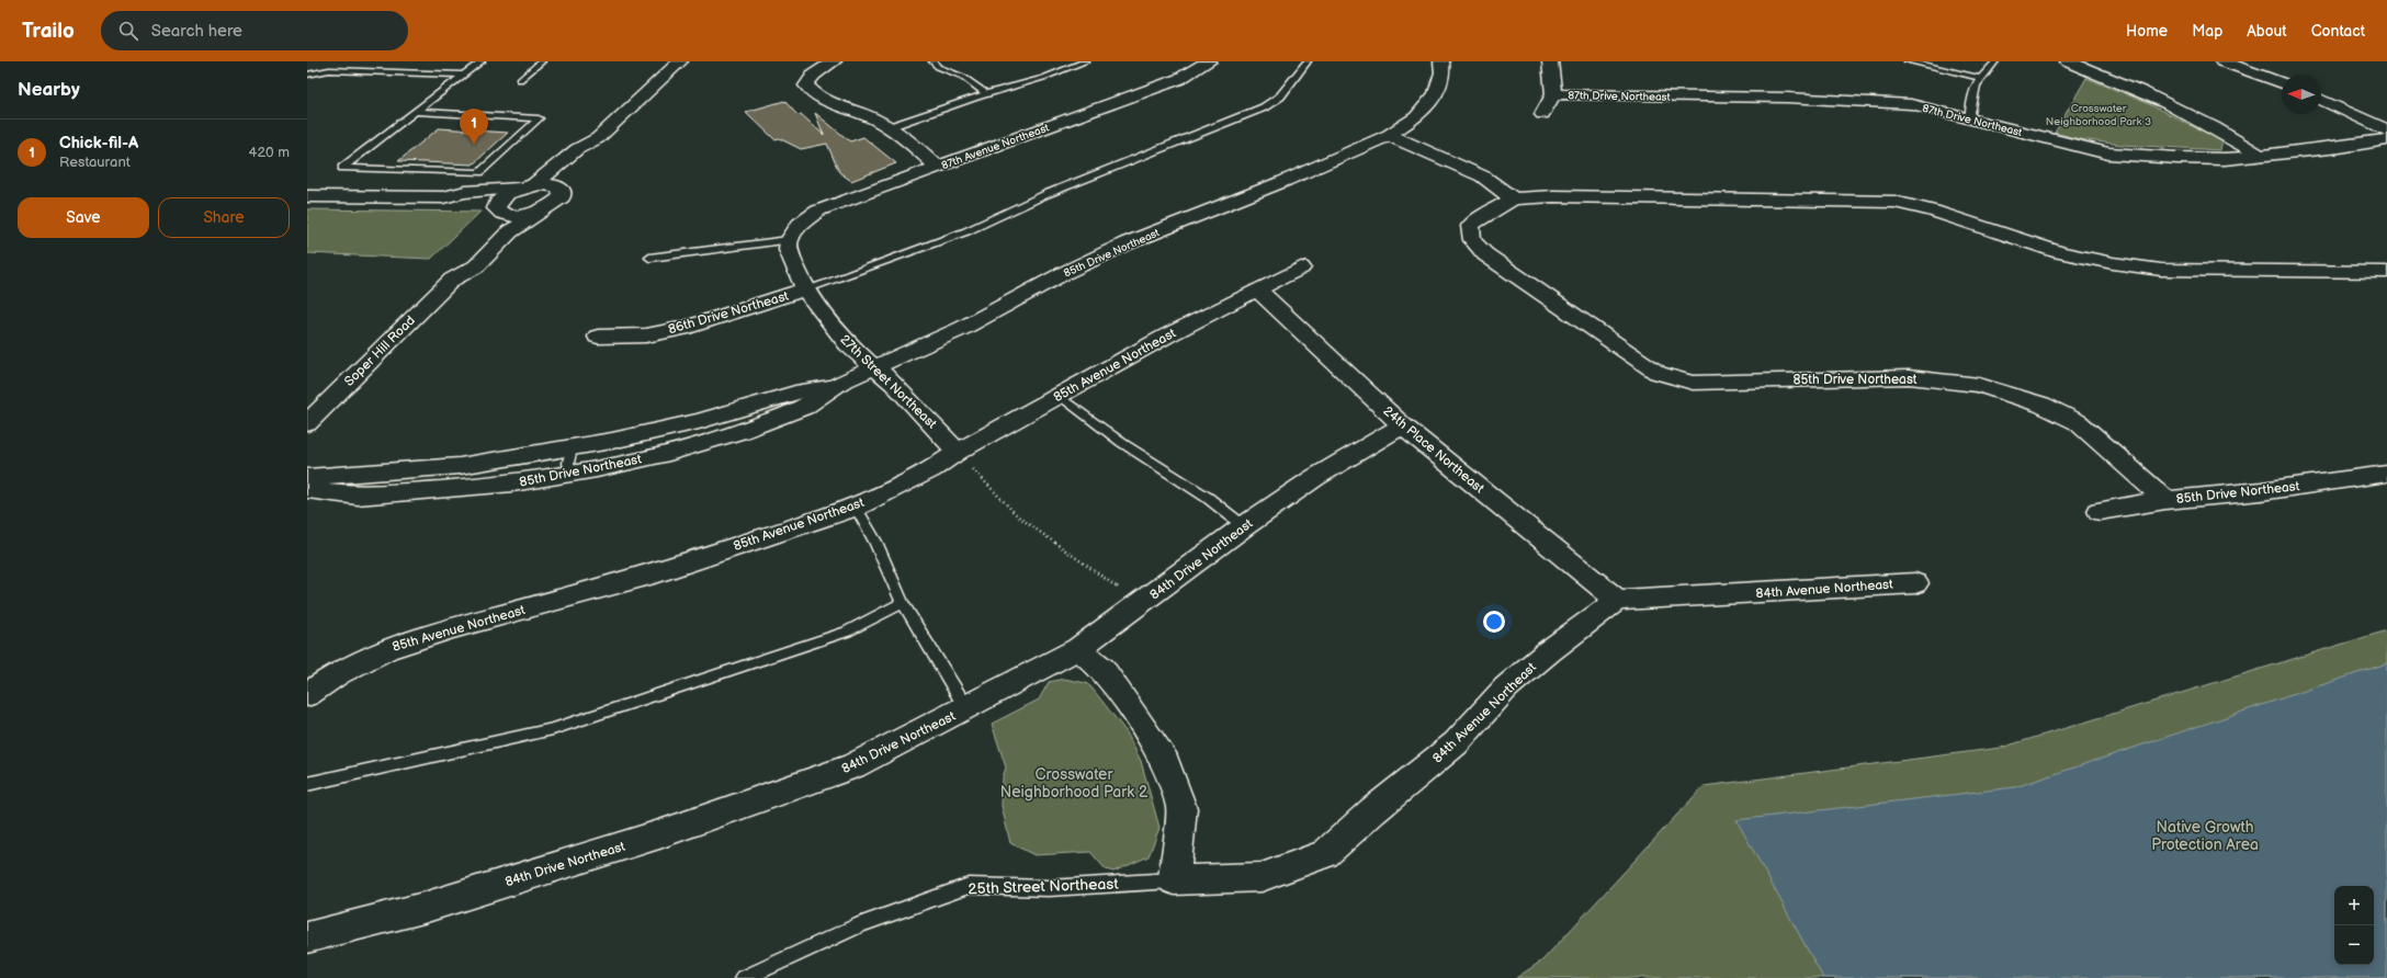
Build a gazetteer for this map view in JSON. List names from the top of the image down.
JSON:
{
  "streets": {
    "street": [
      "87th Drive Northeast",
      "87th Avenue Northeast",
      "85th Drive Northeast",
      "86th Drive Northeast",
      "Soper Hill Road",
      "85th Avenue Northeast",
      "27th Street Northeast",
      "24th Place Northeast",
      "84th Drive Northeast",
      "84th Avenue Northeast"
    ],
    "lane": ["25th Street Northeast"]
  },
  "crossings": [
    ["87th Avenue Northeast", "27th Street Northeast"],
    ["85th Drive Northeast", "27th Street Northeast"],
    ["86th Drive Northeast", "27th Street Northeast"],
    ["85th Avenue Northeast", "27th Street Northeast"],
    ["85th Avenue Northeast", "24th Place Northeast"],
    ["24th Place Northeast", "84th Drive Northeast"],
    ["24th Place Northeast", "84th Avenue Northeast"],
    ["84th Avenue Northeast", "25th Street Northeast"]
  ],
  "parks": ["Crosswater Neighborhood Park 3", "Crosswater Neighborhood Park 2", "Native Growth Protection Area"],
  "north": "left",
  "page": {
    "header": "Trailo",
    "search": "Search here",
    "nav": [
      "Home",
      "Map",
      "About",
      "Contact"
    ],
    "heading": "Nearby",
    "pins": "1",
    "list": [
      {
        "mark": "1",
        "name": "Chick-fil-A",
        "note": "Restaurant",
        "value": "420 m"
      }
    ],
    "buttons": ["Save", "Share"],
    "map_buttons": ["+", "−"]
  }
}
